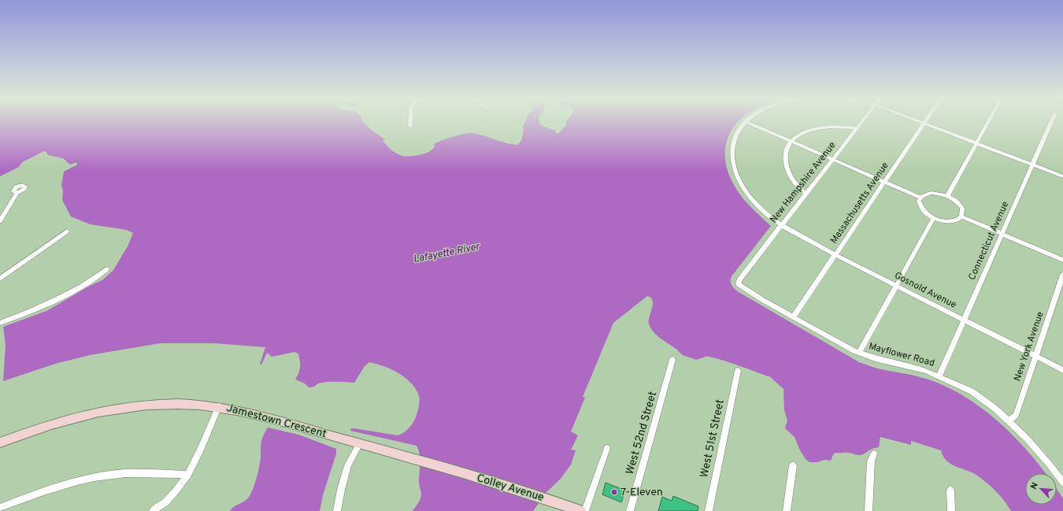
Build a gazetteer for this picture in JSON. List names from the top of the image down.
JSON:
{
  "streets": {
    "main road": ["Jamestown Crescent", "Colley Avenue"],
    "street": [
      "New Hampshire Avenue",
      "Massachusetts Avenue",
      "Connecticut Avenue",
      "Gosnold Avenue",
      "New York Avenue",
      "Mayflower Road",
      "West 52nd Street",
      "West 51st Street"
    ]
  },
  "crossings": [
    ["New Hampshire Avenue", "Gosnold Avenue"],
    ["New Hampshire Avenue", "Mayflower Road"],
    ["Massachusetts Avenue", "Gosnold Avenue"],
    ["Massachusetts Avenue", "Mayflower Road"],
    ["Connecticut Avenue", "Gosnold Avenue"],
    ["Connecticut Avenue", "Mayflower Road"],
    ["Gosnold Avenue", "New York Avenue"],
    ["New York Avenue", "Mayflower Road"],
    ["Jamestown Crescent", "Colley Avenue"]
  ],
  "water": ["Lafayette River"],
  "places": ["7-Eleven"],
  "north": "top left"
}
